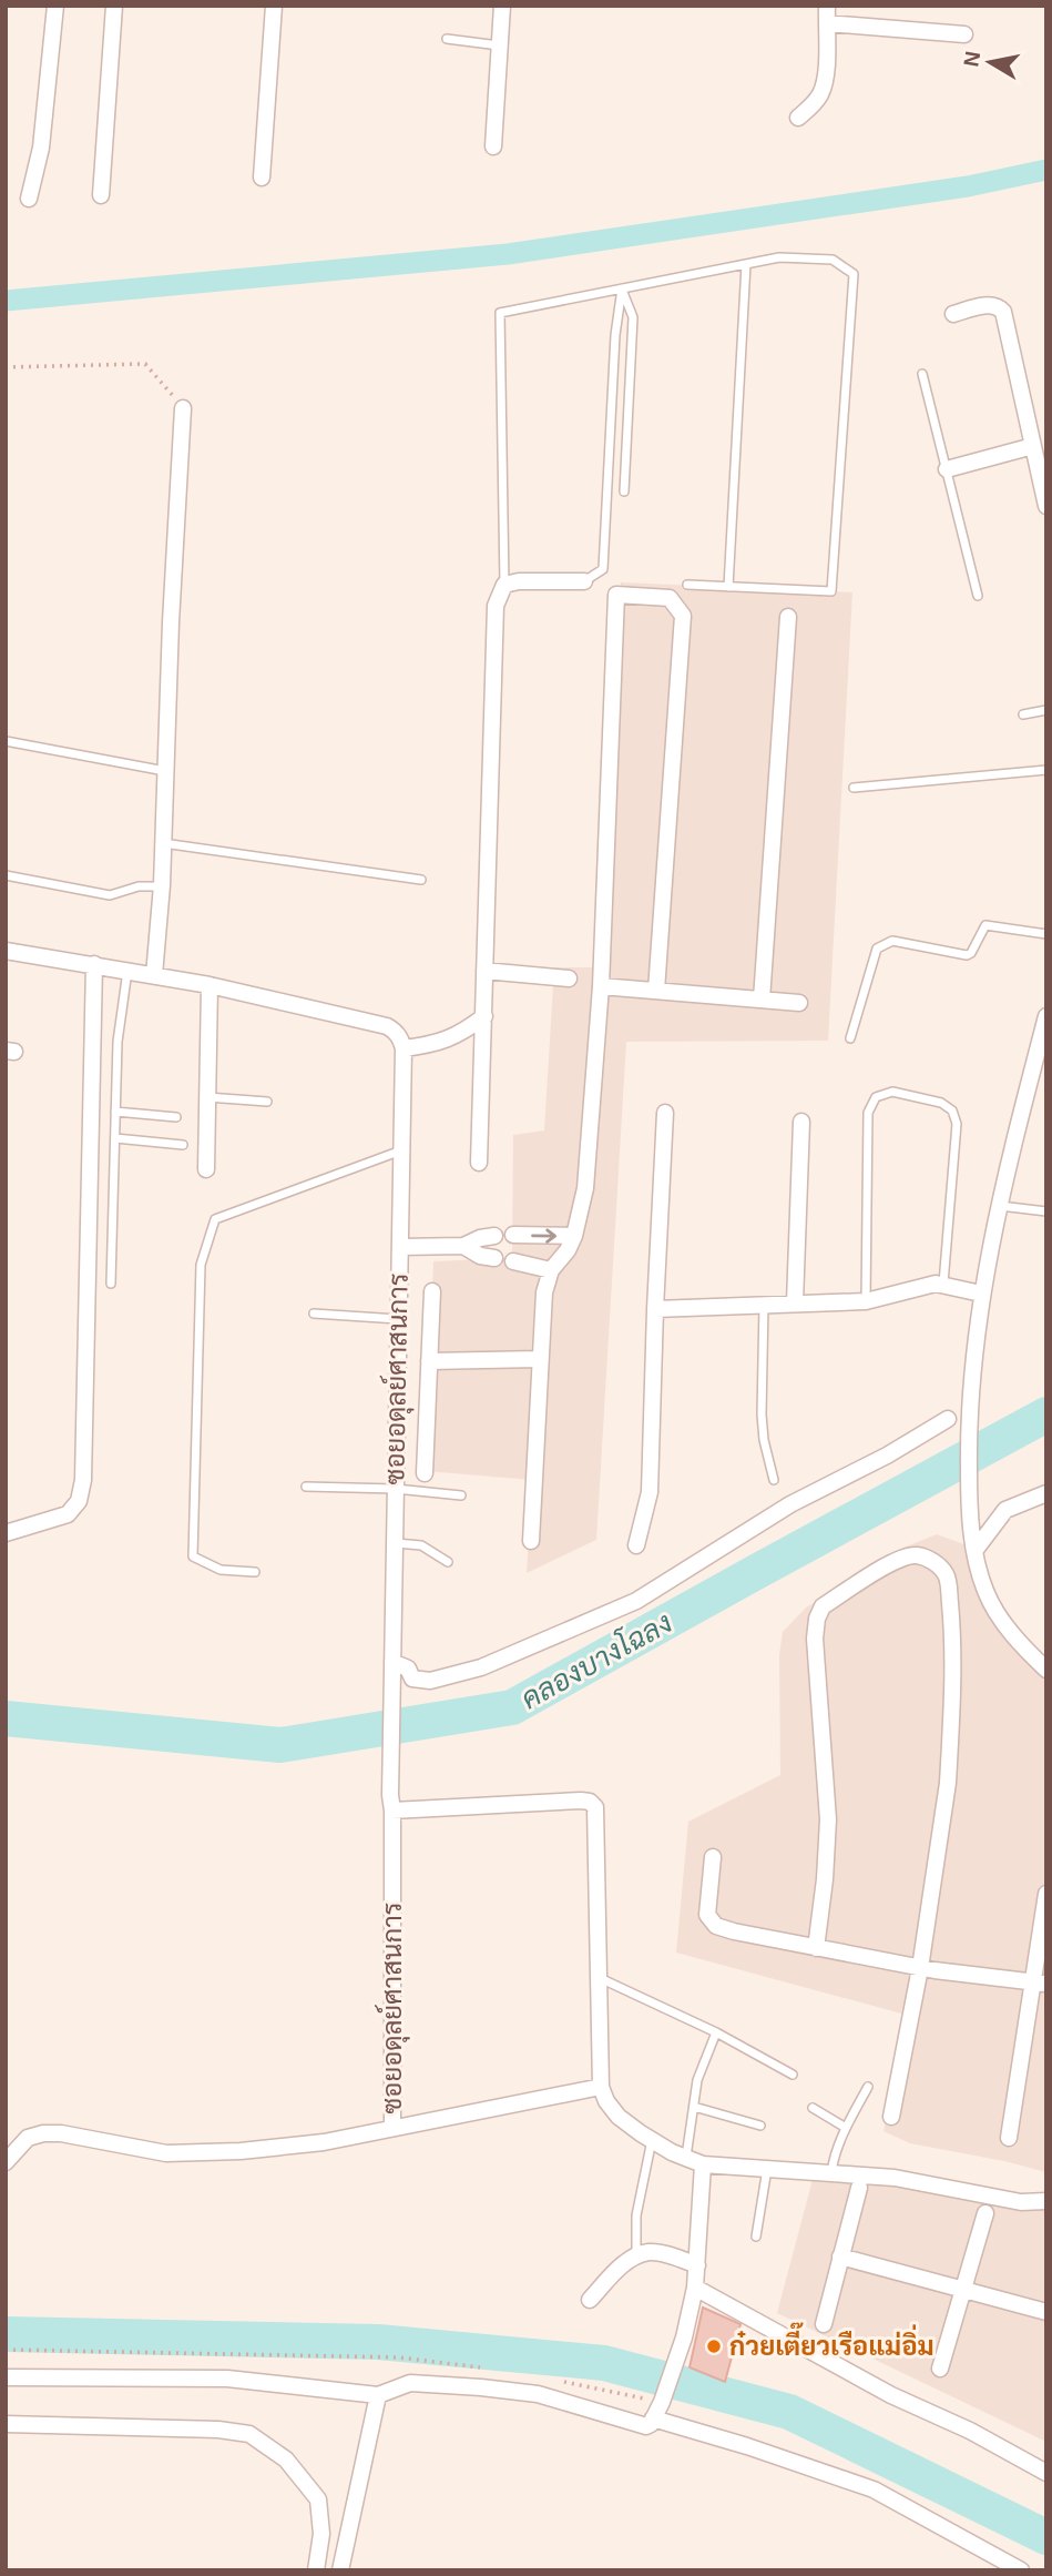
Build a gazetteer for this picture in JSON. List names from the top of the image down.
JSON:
{
  "streets": {
    "street": ["ซอยอดุลย์ศาสนการ"]
  },
  "water": ["คลองบางโฉลง"],
  "places": ["ก๋วยเตี๊ยวเรือแม่อิ่ม"],
  "north": "left"
}
